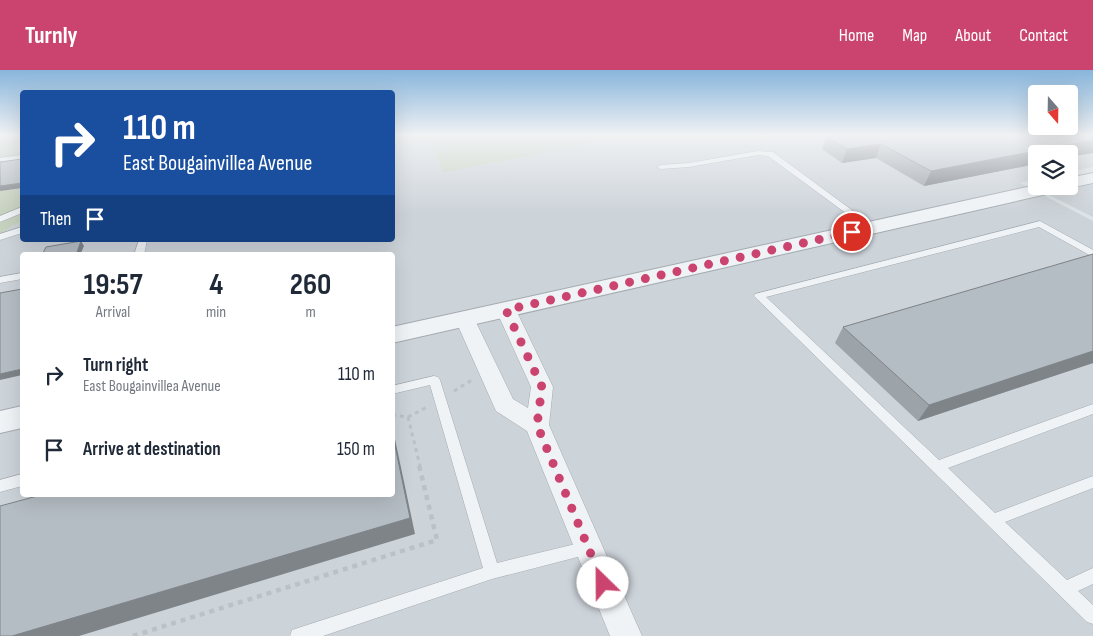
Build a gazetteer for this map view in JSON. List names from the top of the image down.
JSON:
{
  "north": "bottom",
  "page": {
    "header": "Turnly",
    "nav": [
      "Home",
      "Map",
      "About",
      "Contact"
    ],
    "turn": ["110 m", "East Bougainvillea Avenue"],
    "then": "Then",
    "eta": [
      "19:57",
      "Arrival",
      "4",
      "min",
      "260",
      "m"
    ],
    "list": [
      {
        "name": "Turn right",
        "note": "East Bougainvillea Avenue",
        "value": "110 m"
      },
      {
        "name": "Arrive at destination",
        "value": "150 m"
      }
    ]
  }
}
